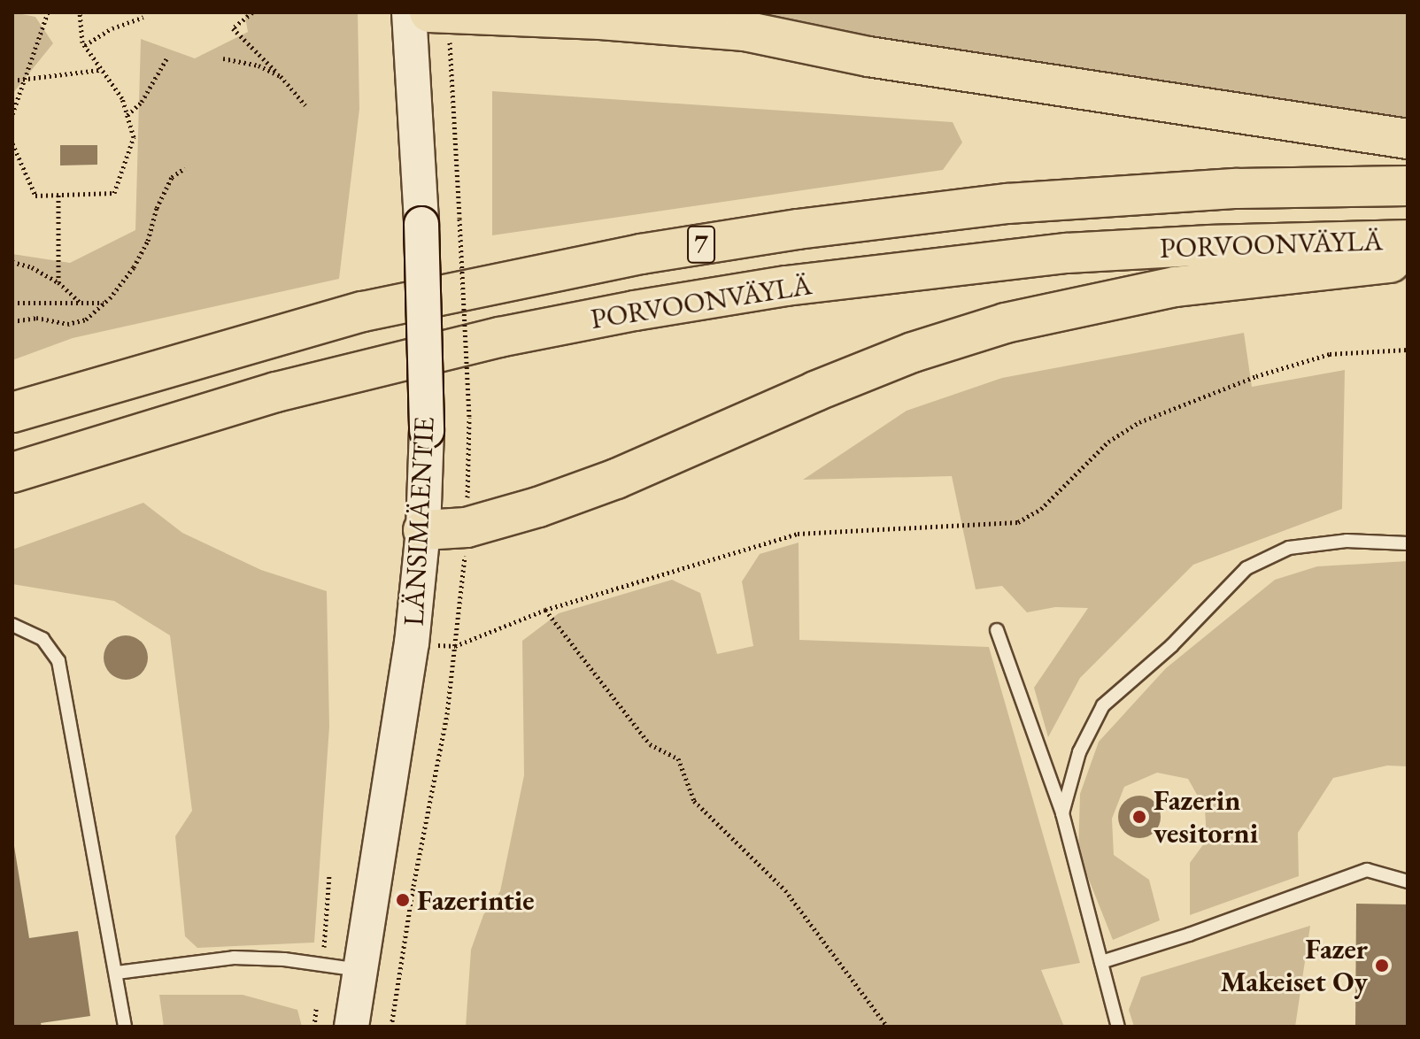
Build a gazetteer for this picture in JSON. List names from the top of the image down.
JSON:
{
  "streets": {
    "highway": ["7", "PORVOONVÄYLÄ"],
    "main road": ["LÄNSIMÄENTIE"]
  },
  "places": ["Fazerin vesitorni", "Fazerintie", "Fazer Makeiset Oy"]
}
